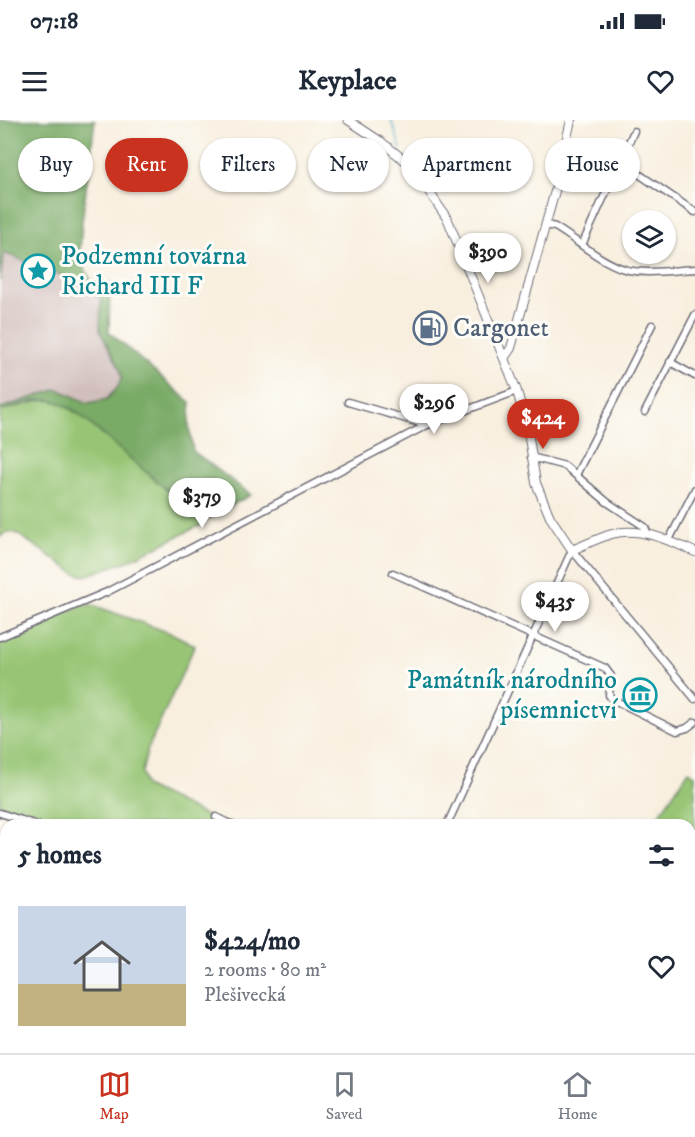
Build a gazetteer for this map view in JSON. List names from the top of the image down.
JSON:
{
  "places": {
    "place": ["Podzemní továrna Richard III F"],
    "fuel station": ["Cargonet"],
    "museum": ["Památník národního písemnictví"]
  },
  "page": {
    "status": "07:18",
    "header": "Keyplace",
    "chip": [
      "Buy",
      "Rent",
      "Filters",
      "New",
      "Apartment",
      "House"
    ],
    "price": [
      "$390",
      "$296",
      "$424",
      "$379",
      "$435"
    ],
    "heading": "5 homes",
    "list": [
      {
        "name": "$424/mo",
        "note": "2 rooms · 80 m² · Plešivecká"
      }
    ],
    "tabs": ["Map", "Saved", "Home"]
  }
}
